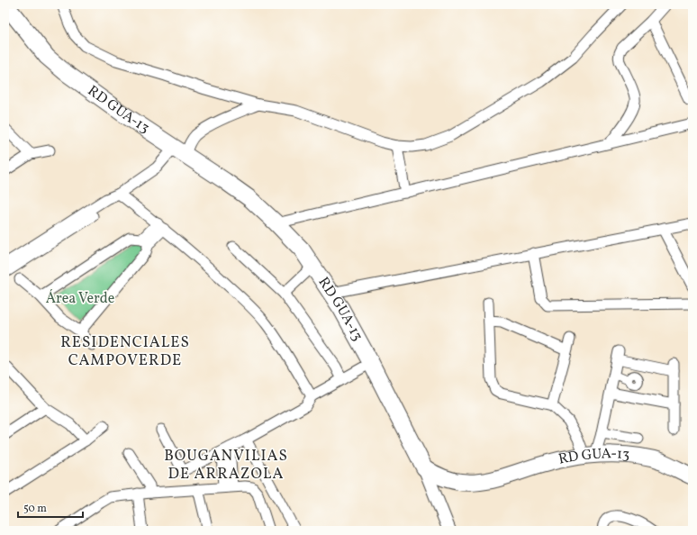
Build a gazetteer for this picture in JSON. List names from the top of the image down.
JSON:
{
  "streets": {
    "main road": ["RD GUA-13"]
  },
  "districts": ["RESIDENCIALES CAMPOVERDE", "BOUGANVILIAS DE ARRAZOLA"],
  "parks": ["Área Verde"],
  "scale_bar": "50 m"
}
